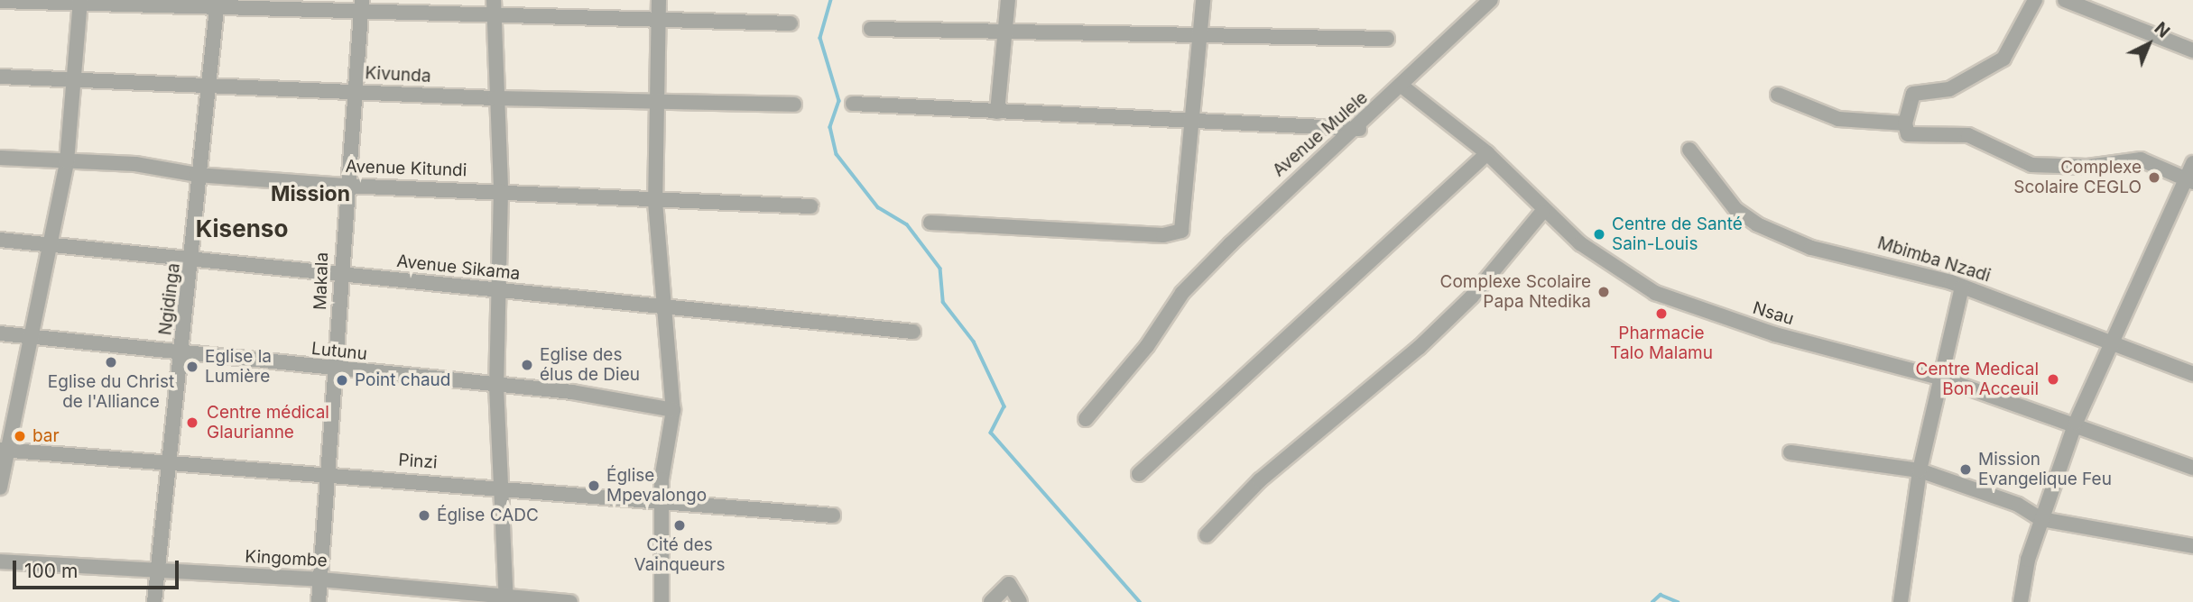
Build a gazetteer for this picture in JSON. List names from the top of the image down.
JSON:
{
  "streets": {
    "street": [
      "Kivunda",
      "Avenue Mulele",
      "Avenue Kitundi",
      "Mbimba Nzadi",
      "Avenue Sikama",
      "Makala",
      "Ngidinga",
      "Nsau",
      "Lutunu",
      "Pinzi",
      "Kingombe"
    ]
  },
  "crossings": [
    ["Kivunda", "Makala"],
    ["Kivunda", "Ngidinga"],
    ["Avenue Mulele", "Nsau"],
    ["Avenue Kitundi", "Makala"],
    ["Avenue Kitundi", "Ngidinga"],
    ["Avenue Sikama", "Makala"],
    ["Avenue Sikama", "Ngidinga"],
    ["Makala", "Lutunu"],
    ["Makala", "Pinzi"],
    ["Makala", "Kingombe"],
    ["Ngidinga", "Lutunu"],
    ["Ngidinga", "Pinzi"],
    ["Ngidinga", "Kingombe"]
  ],
  "districts": ["Mission", "Kisenso"],
  "places": [
    "Complexe Scolaire CEGLO",
    "Centre de Santé Sain-Louis",
    "Complexe Scolaire Papa Ntedika",
    "Pharmacie Talo Malamu",
    "Eglise du Christ de l'Alliance",
    "Eglise des élus de Dieu",
    "Eglise la Lumière",
    "Centre Medical Bon Acceuil",
    "Point chaud",
    "Centre médical Glaurianne",
    "bar",
    "Mission Evangelique Feu",
    "Église Mpevalongo",
    "Église CADC",
    "Cité des Vainqueurs"
  ],
  "scale_bar": "100 m",
  "north": "top right"
}
